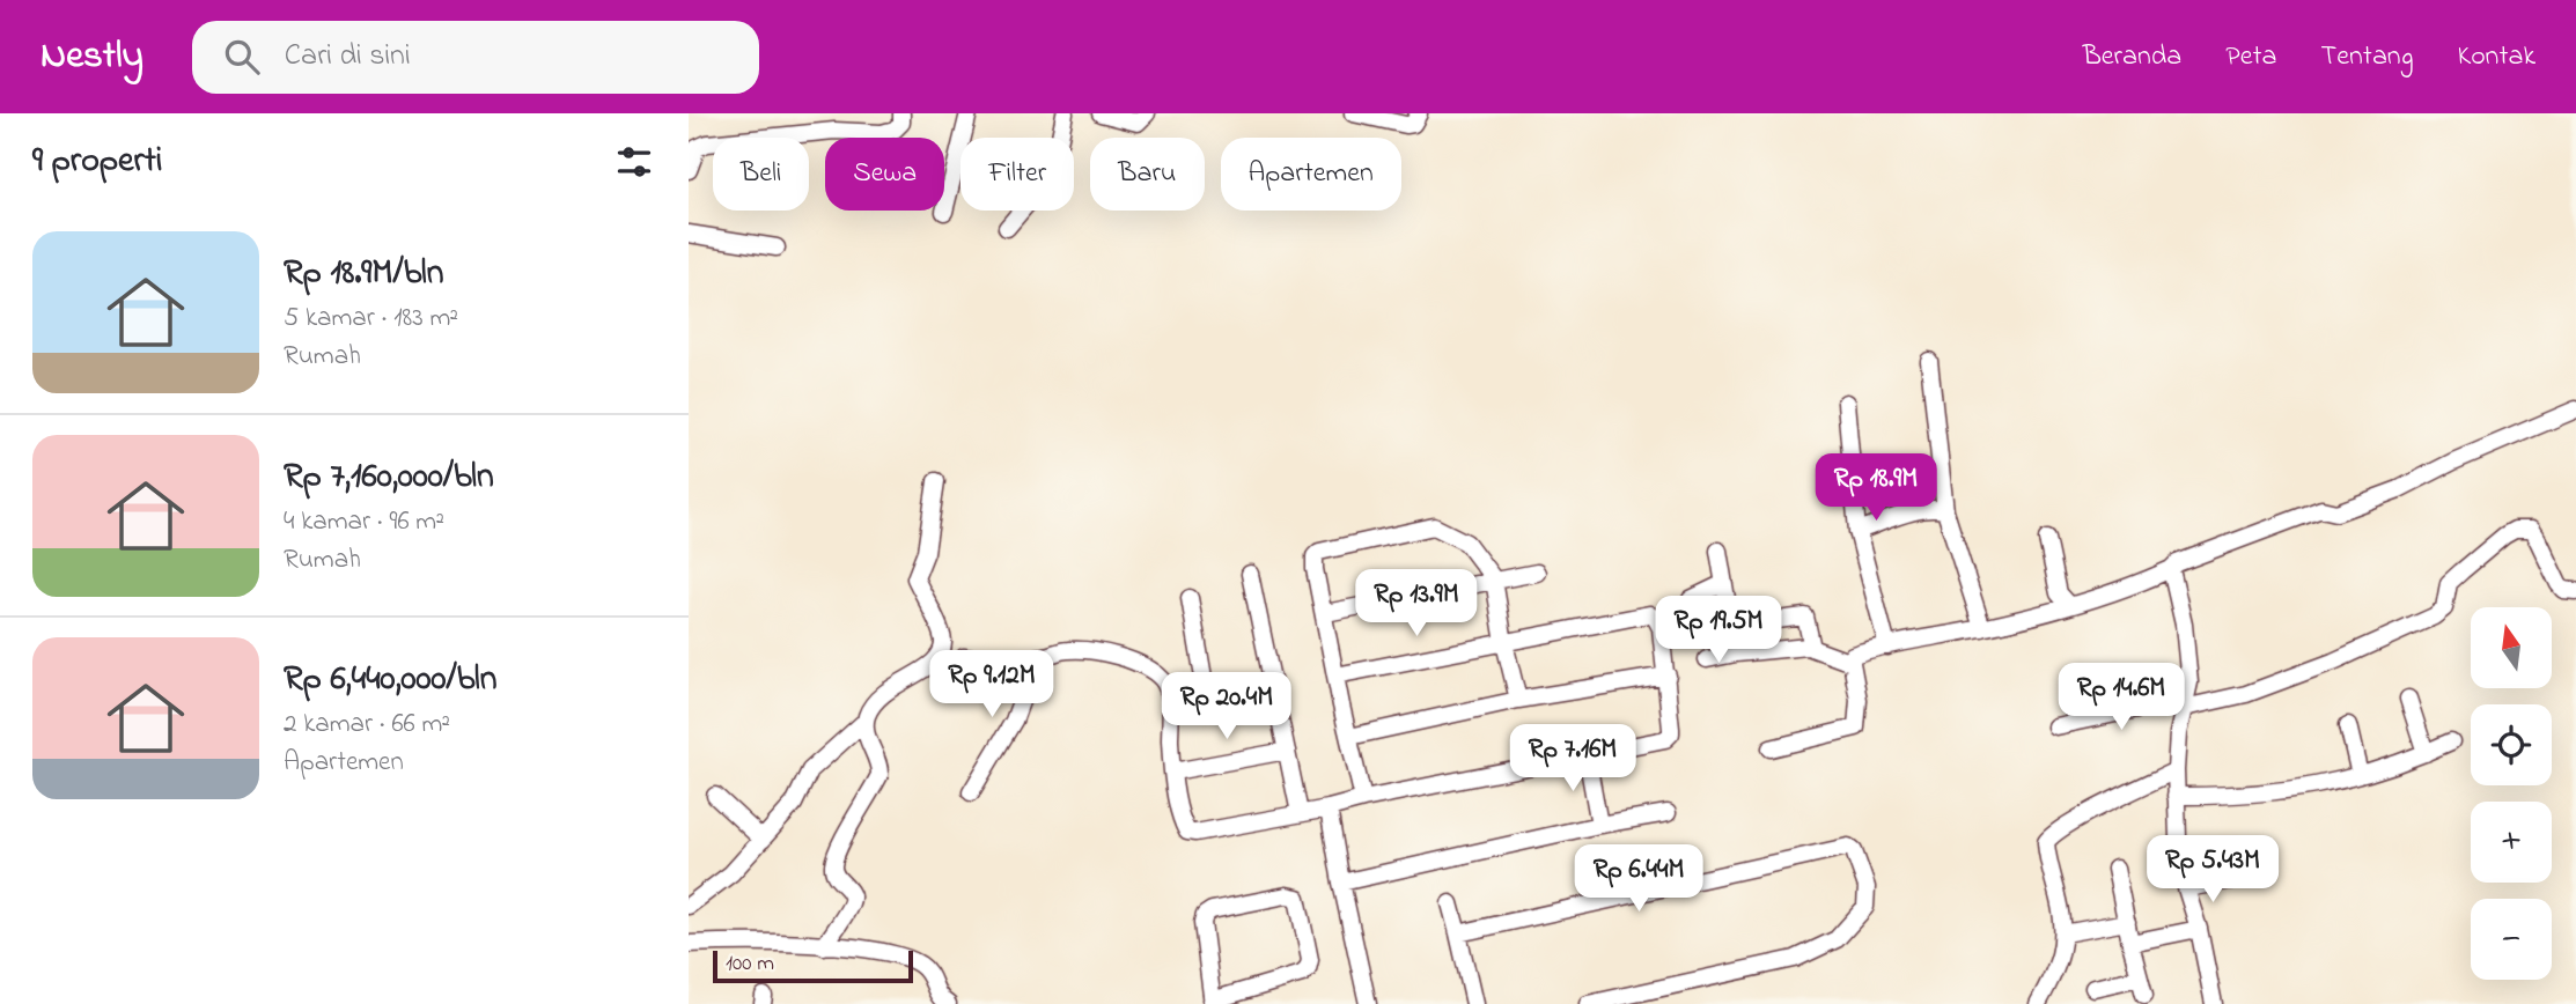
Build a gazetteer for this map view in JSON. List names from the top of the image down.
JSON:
{
  "scale_bar": "100 m",
  "north": "top",
  "page": {
    "header": "Nestly",
    "search": "Cari di sini",
    "nav": [
      "Beranda",
      "Peta",
      "Tentang",
      "Kontak"
    ],
    "heading": "9 properti",
    "chip": [
      "Beli",
      "Sewa",
      "Filter",
      "Baru",
      "Apartemen"
    ],
    "list": [
      {
        "name": "Rp 18.9M/bln",
        "note": "5 kamar · 183 m² · Rumah"
      },
      {
        "name": "Rp 7,160,000/bln",
        "note": "4 kamar · 96 m² · Rumah"
      },
      {
        "name": "Rp 6,440,000/bln",
        "note": "2 kamar · 66 m² · Apartemen"
      }
    ],
    "price": [
      "Rp 18.9M",
      "Rp 13.9M",
      "Rp 19.5M",
      "Rp 9.12M",
      "Rp 14.6M",
      "Rp 20.4M",
      "Rp 7.16M",
      "Rp 5.43M",
      "Rp 6.44M"
    ],
    "map_buttons": ["+", "−"],
    "scale": "100 m"
  }
}
